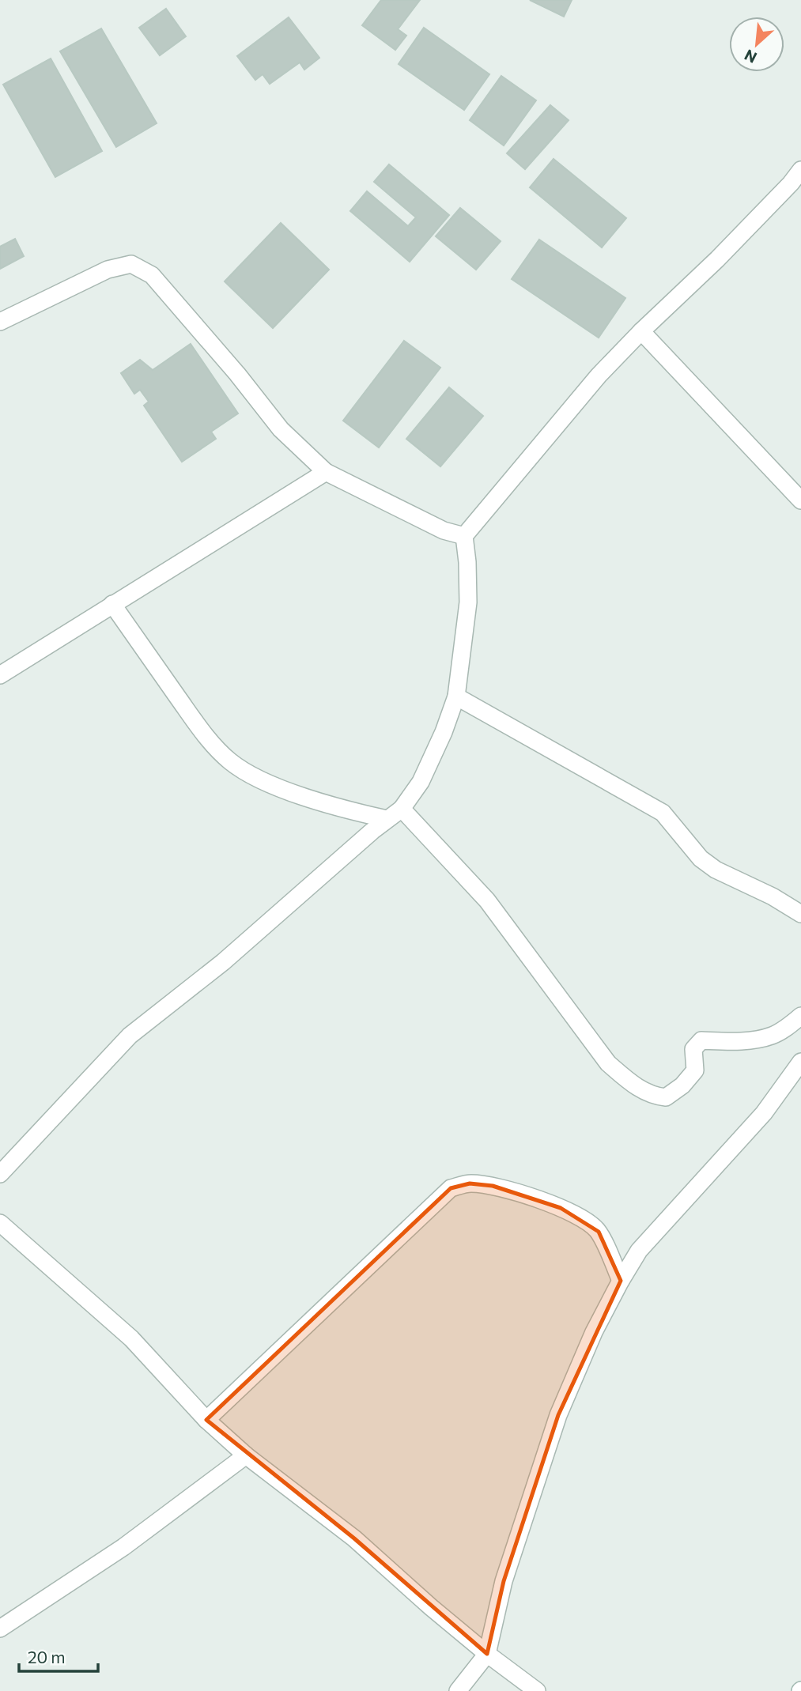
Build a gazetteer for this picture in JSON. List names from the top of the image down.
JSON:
{
  "scale_bar": "20 m",
  "north": "bottom left"
}
